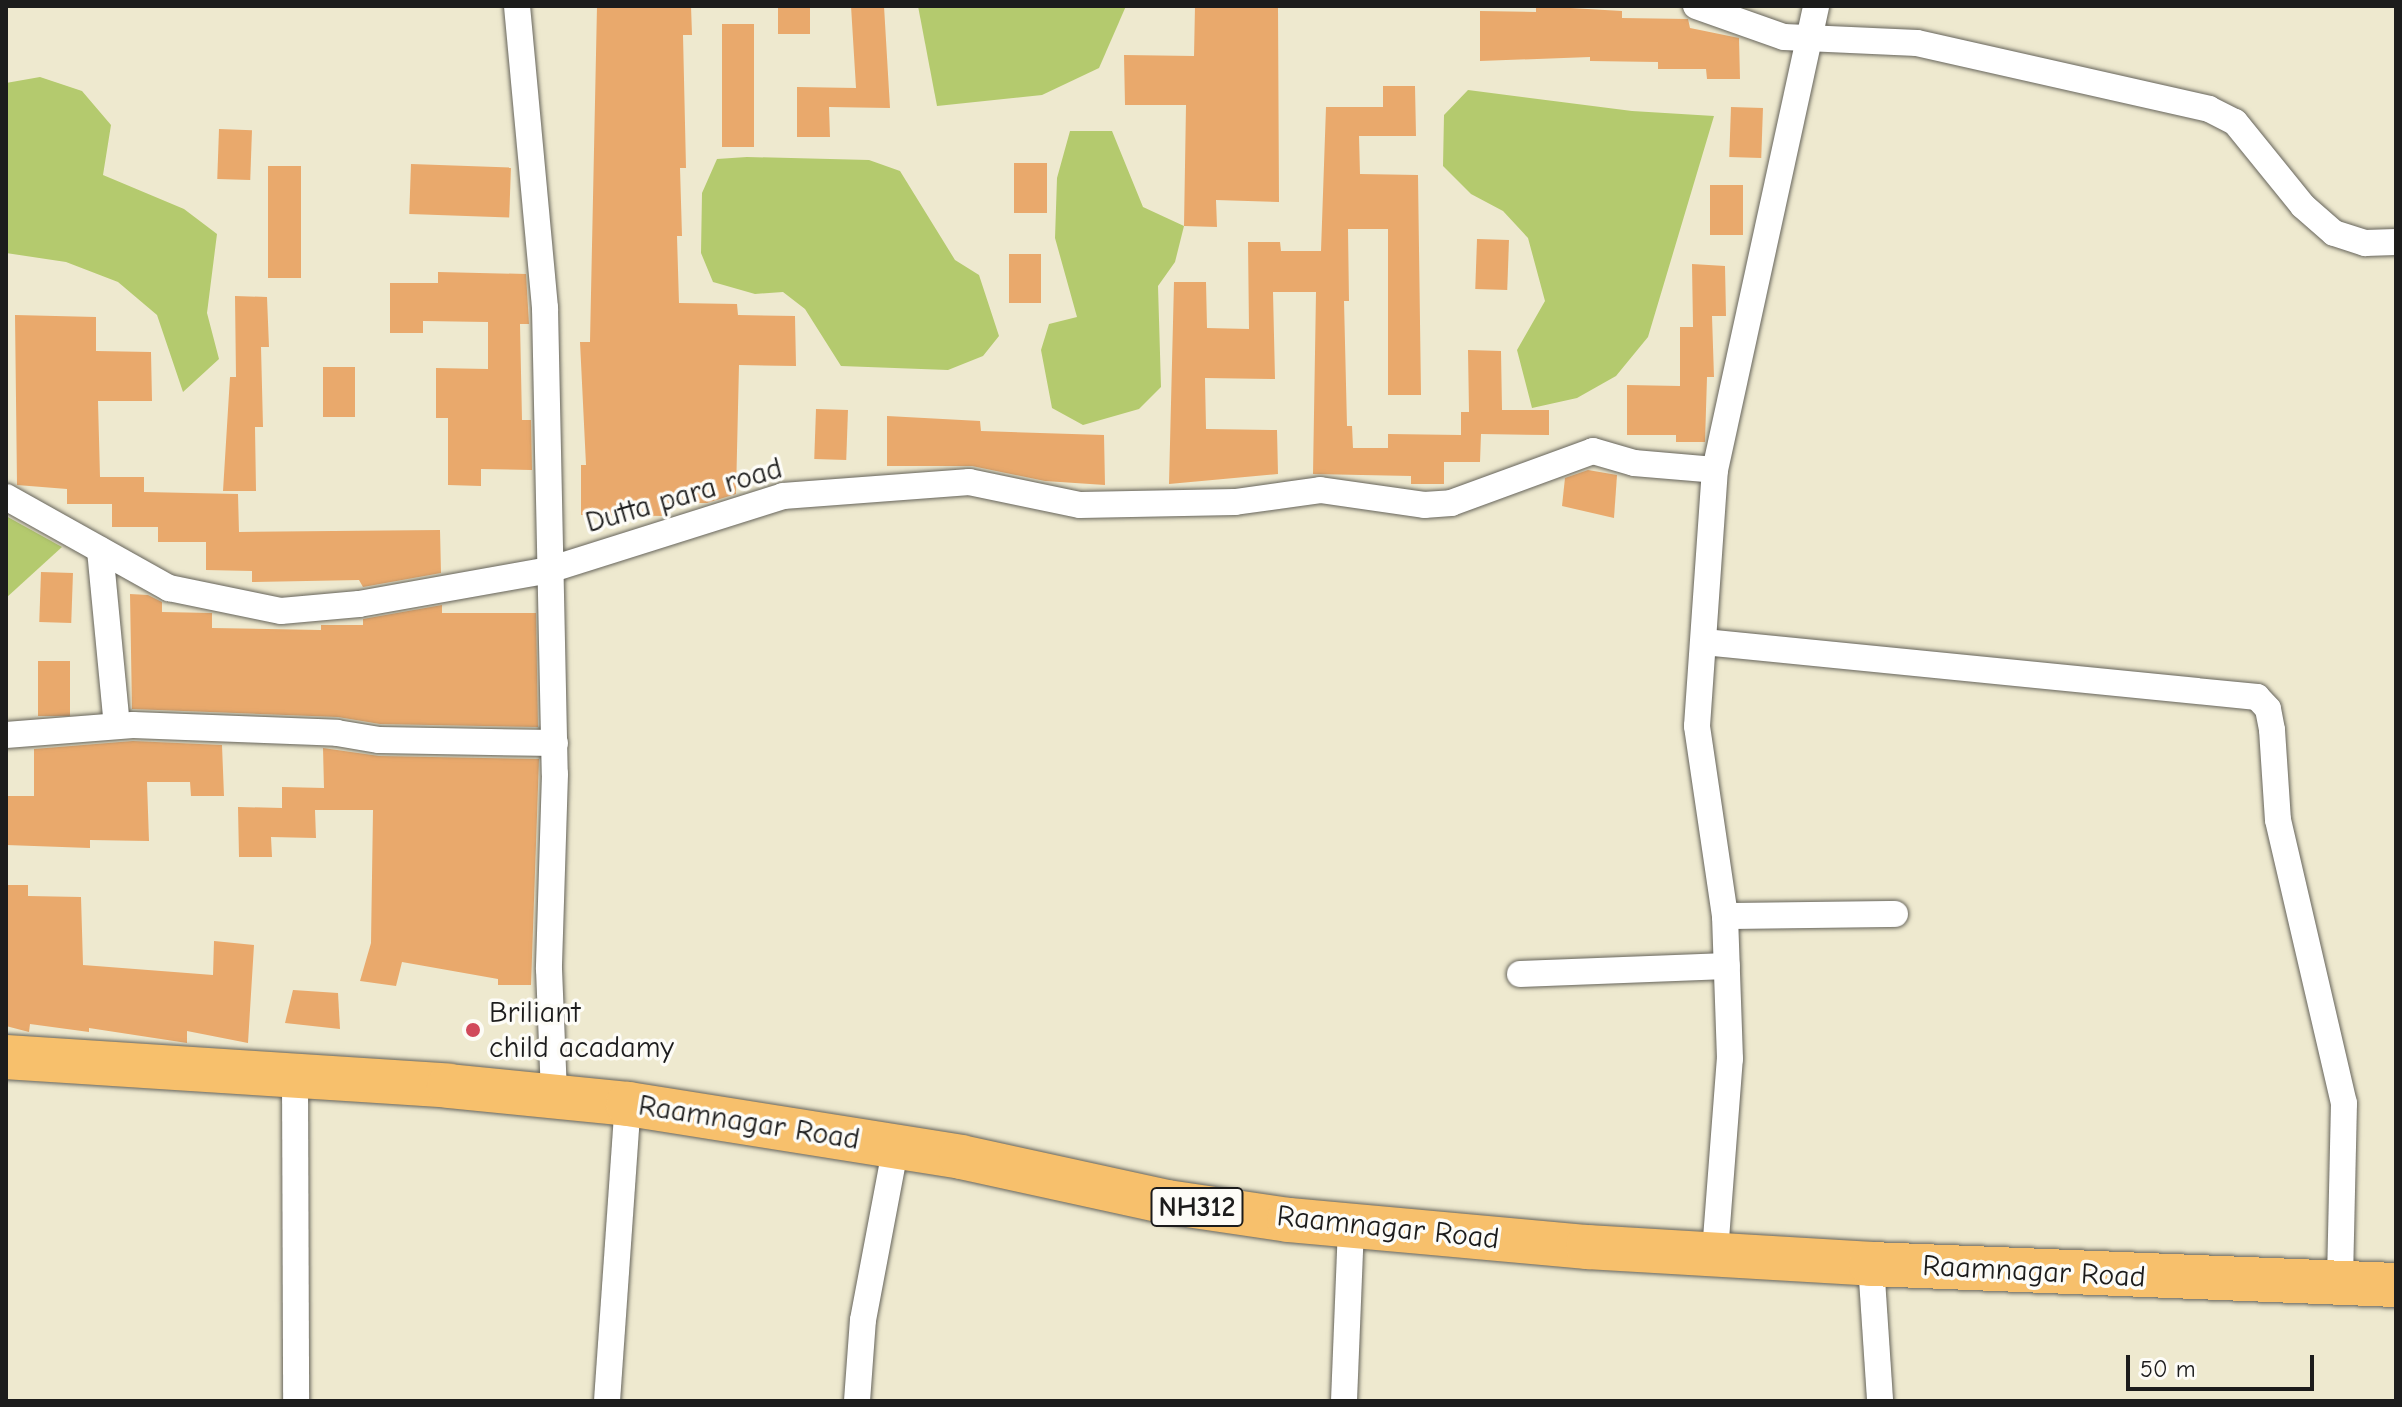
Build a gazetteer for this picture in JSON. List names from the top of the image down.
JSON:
{
  "streets": {
    "highway": ["Raamnagar Road", "NH312"],
    "street": ["Dutta para road"]
  },
  "places": ["Briliant child acadamy"],
  "scale_bar": "50 m"
}
